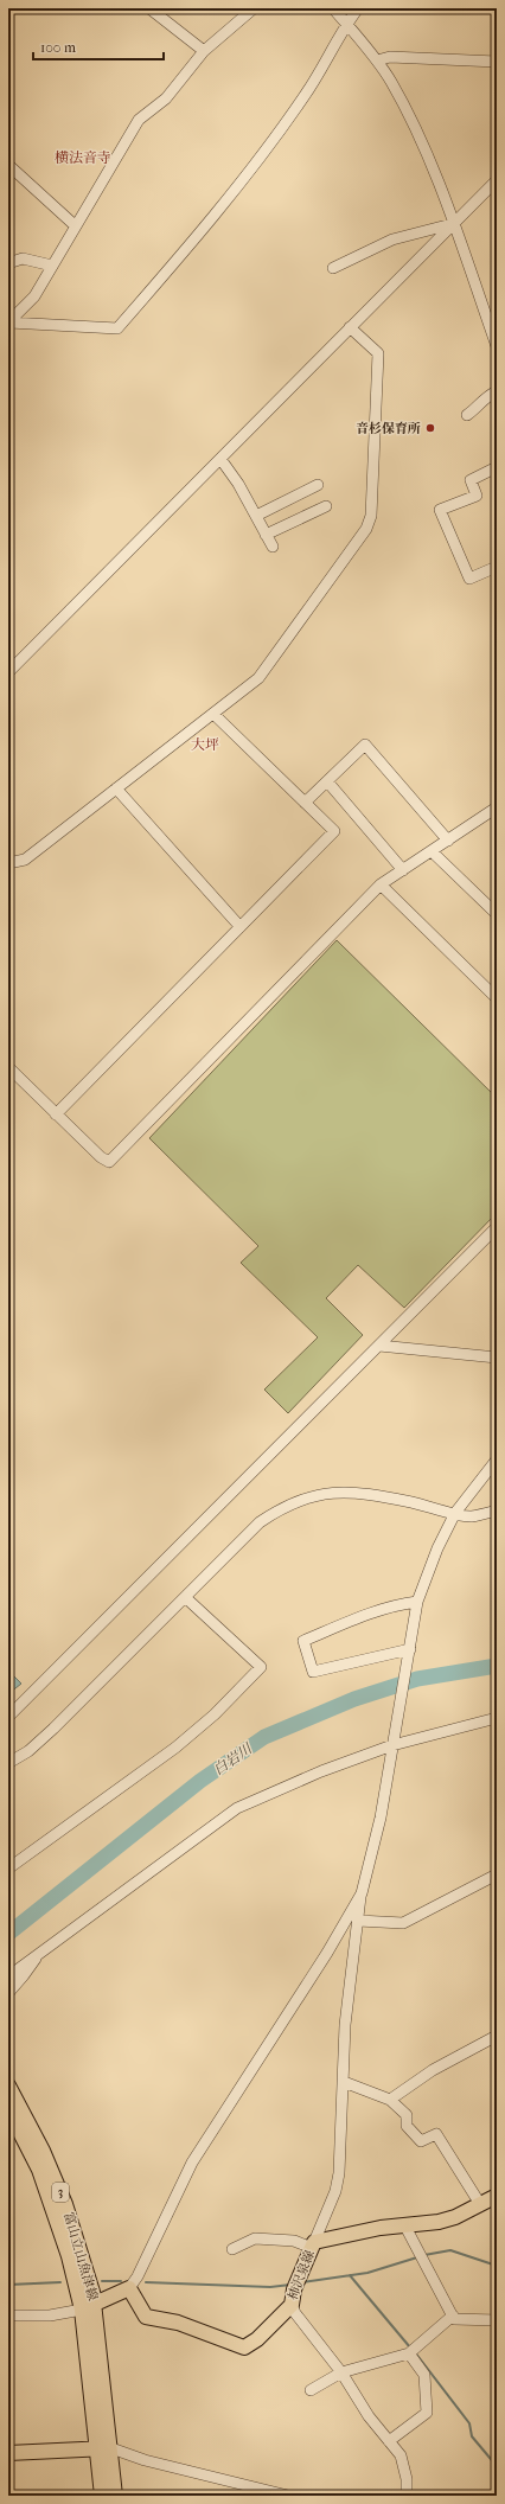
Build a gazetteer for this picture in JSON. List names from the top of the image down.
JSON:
{
  "streets": {
    "main road": ["3", "富山立山魚津線", "柿沢泉線"]
  },
  "districts": ["横法音寺", "大坪"],
  "water": ["白岩川"],
  "places": ["音杉保育所"],
  "scale_bar": "100 m"
}
